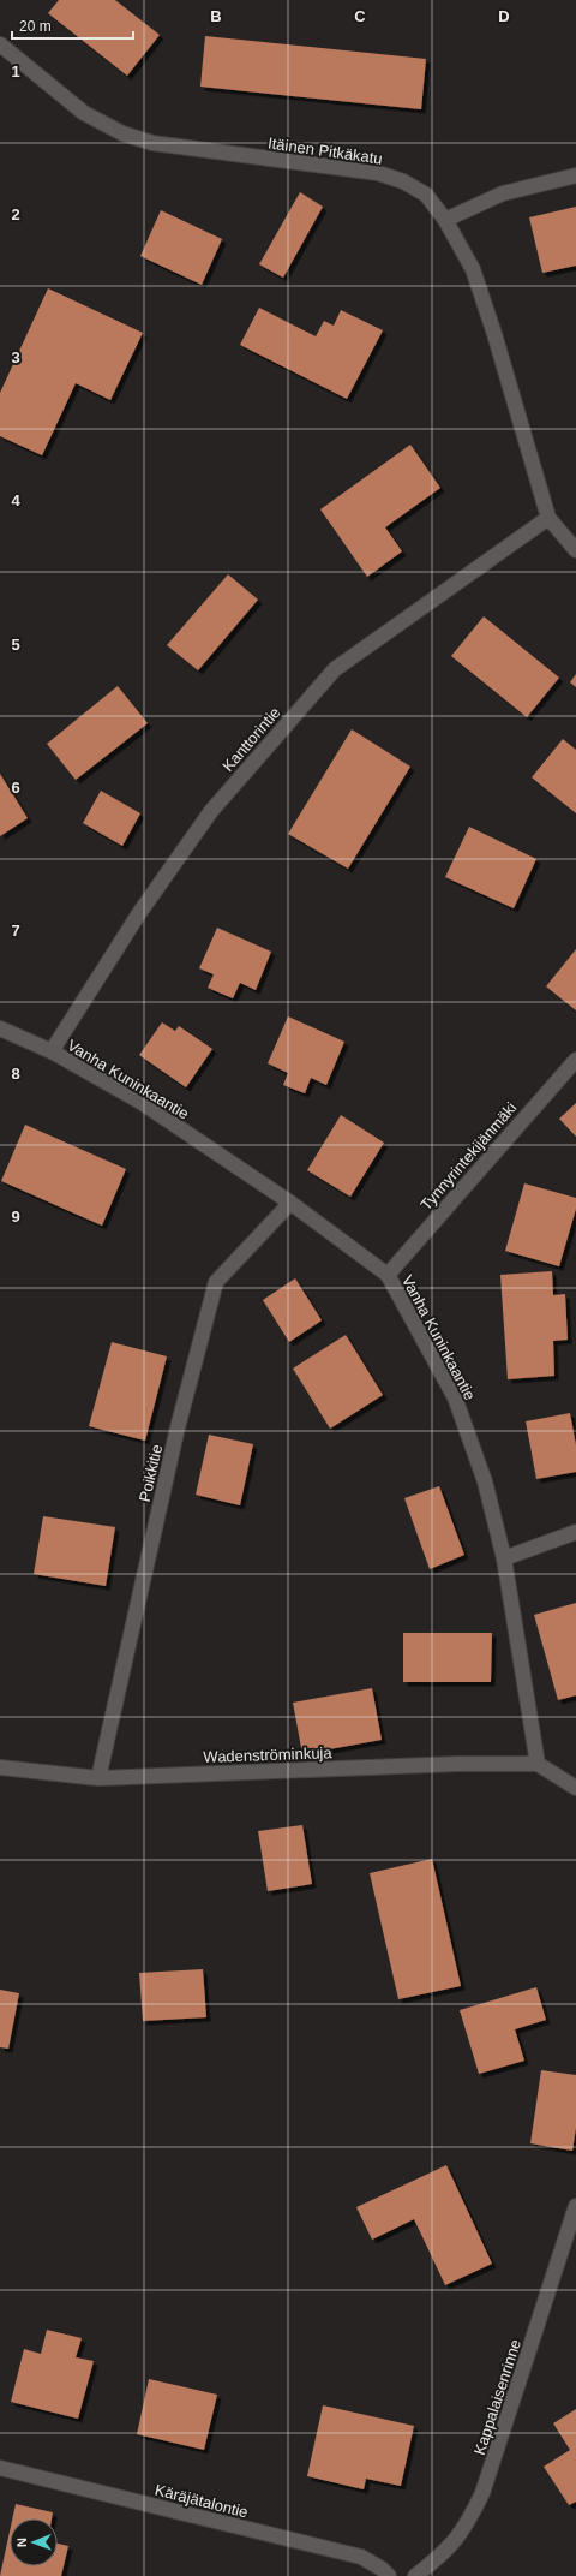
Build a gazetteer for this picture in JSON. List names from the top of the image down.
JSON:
{
  "streets": {
    "street": [
      "Itäinen Pitkäkatu",
      "Kanttorintie",
      "Vanha Kuninkaantie",
      "Tynnyrintekijänmäki",
      "Poikkitie",
      "Wadenströminkuja",
      "Kappalaisenrinne",
      "Käräjätalontie"
    ]
  },
  "crossings": [
    ["Itäinen Pitkäkatu", "Kanttorintie"],
    ["Kanttorintie", "Vanha Kuninkaantie"],
    ["Vanha Kuninkaantie", "Tynnyrintekijänmäki"],
    ["Vanha Kuninkaantie", "Poikkitie"],
    ["Vanha Kuninkaantie", "Wadenströminkuja"],
    ["Poikkitie", "Wadenströminkuja"]
  ],
  "scale_bar": "20 m",
  "north": "left",
  "grid": {
    "columns": ["B", "C", "D"],
    "rows": [
      "1",
      "2",
      "3",
      "4",
      "5",
      "6",
      "7",
      "8",
      "9"
    ]
  }
}
